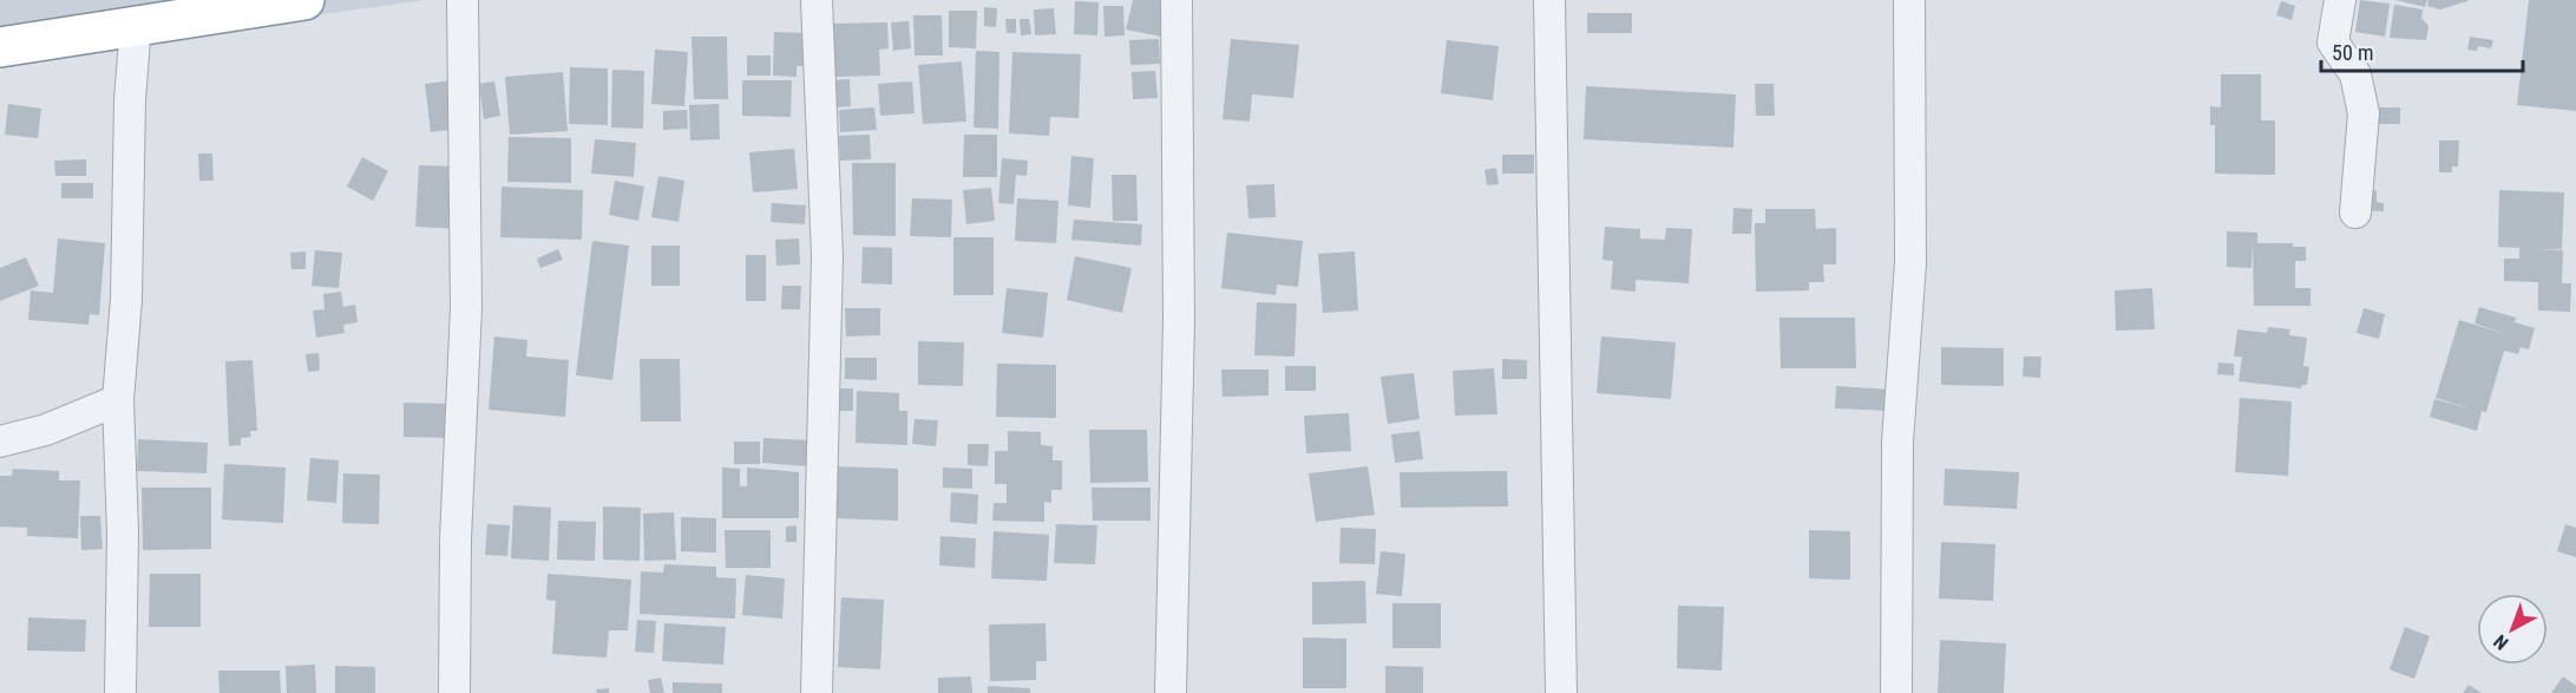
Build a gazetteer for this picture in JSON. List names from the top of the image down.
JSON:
{
  "scale_bar": "50 m",
  "north": "bottom left"
}
